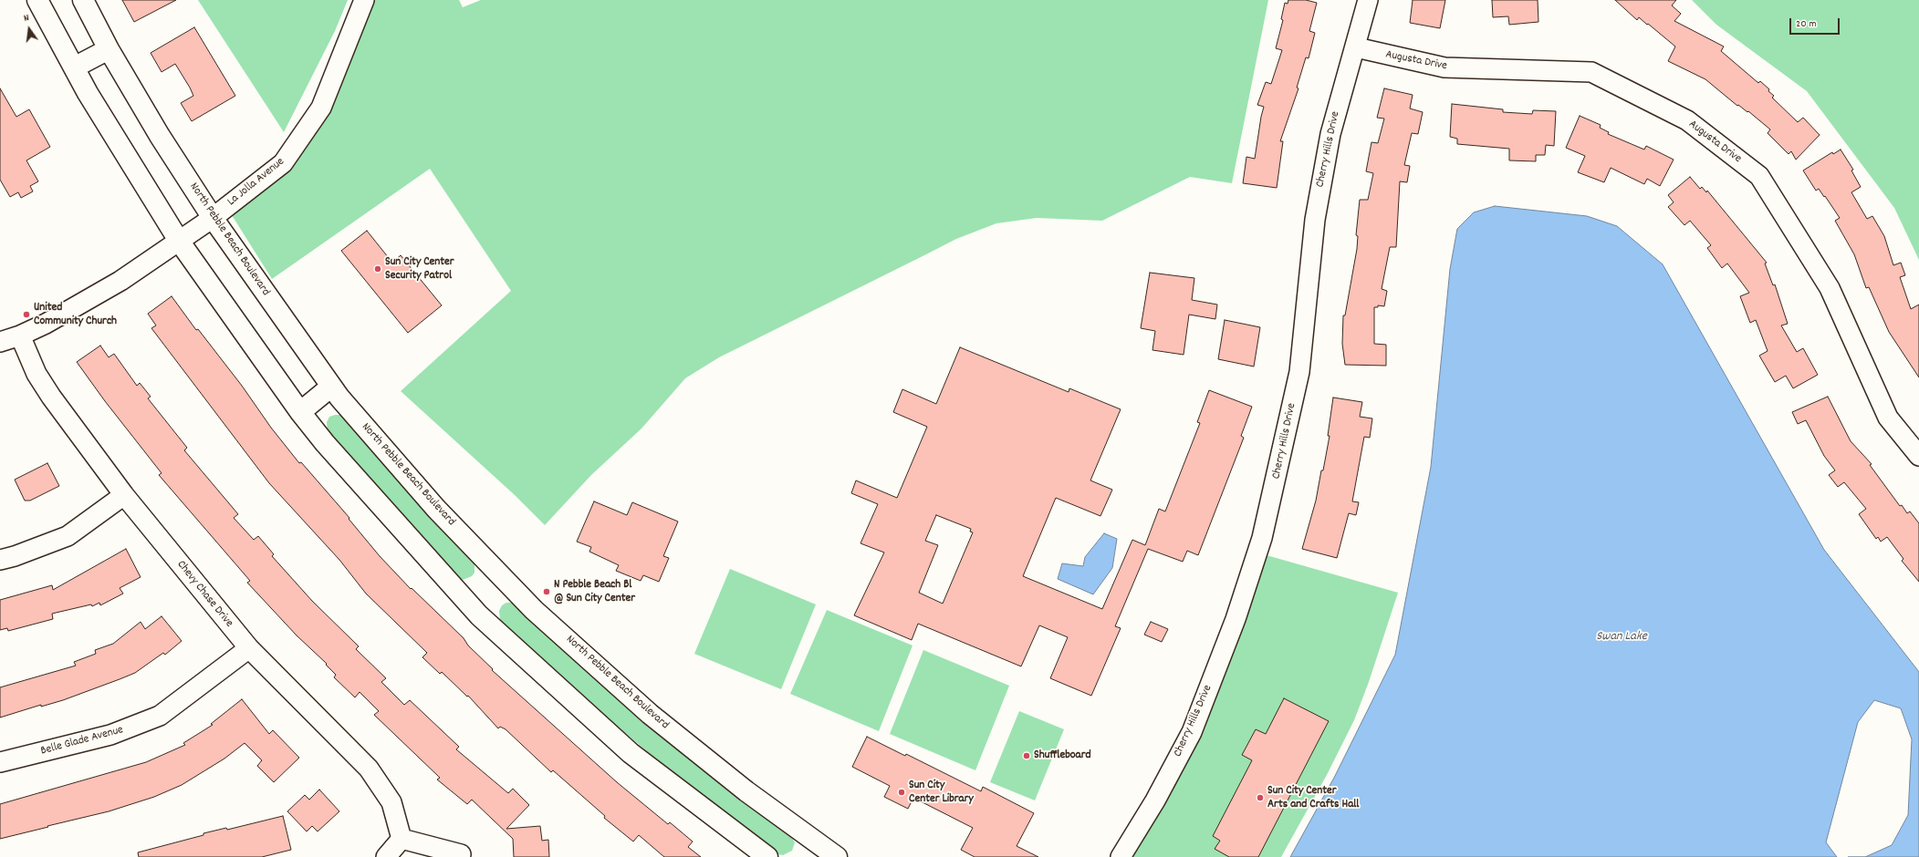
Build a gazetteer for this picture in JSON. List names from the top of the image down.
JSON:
{
  "streets": {
    "street": [
      "Augusta Drive",
      "Cherry Hills Drive",
      "La Jolla Avenue",
      "North Pebble Beach Boulevard",
      "Chevy Chase Drive",
      "Belle Glade Avenue"
    ]
  },
  "crossings": [
    ["Augusta Drive", "Cherry Hills Drive"],
    ["La Jolla Avenue", "North Pebble Beach Boulevard"],
    ["La Jolla Avenue", "Chevy Chase Drive"],
    ["Chevy Chase Drive", "Belle Glade Avenue"]
  ],
  "water": ["Swan Lake"],
  "places": [
    "Sun City Center Security Patrol",
    "United Community Church",
    "N Pebble Beach Bl @ Sun City Center",
    "Shuffleboard",
    "Sun City Center Library",
    "Sun City Center Arts and Crafts Hall"
  ],
  "scale_bar": "20 m",
  "north": "top"
}
